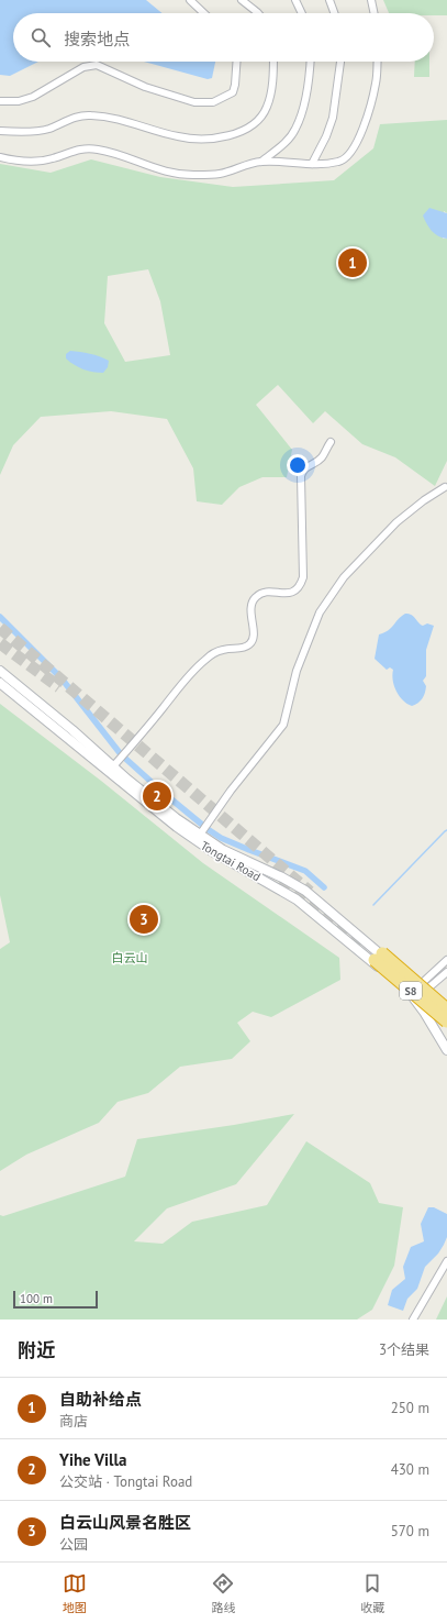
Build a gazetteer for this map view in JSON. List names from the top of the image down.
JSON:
{
  "streets": {
    "highway": ["S8"],
    "main road": ["Tongtai Road"]
  },
  "parks": ["白云山"],
  "scale_bar": "100 m",
  "page": {
    "search": "搜索地点",
    "pins": ["1", "2", "3"],
    "scale": "100 m",
    "heading": ["附近", "3个结果"],
    "list": [
      {
        "mark": "1",
        "name": "自助补给点",
        "note": "商店",
        "value": "250 m"
      },
      {
        "mark": "2",
        "name": "Yihe Villa",
        "note": "公交站 · Tongtai Road",
        "value": "430 m"
      },
      {
        "mark": "3",
        "name": "白云山风景名胜区",
        "note": "公园",
        "value": "570 m"
      }
    ],
    "nav": ["地图", "路线", "收藏"]
  }
}
